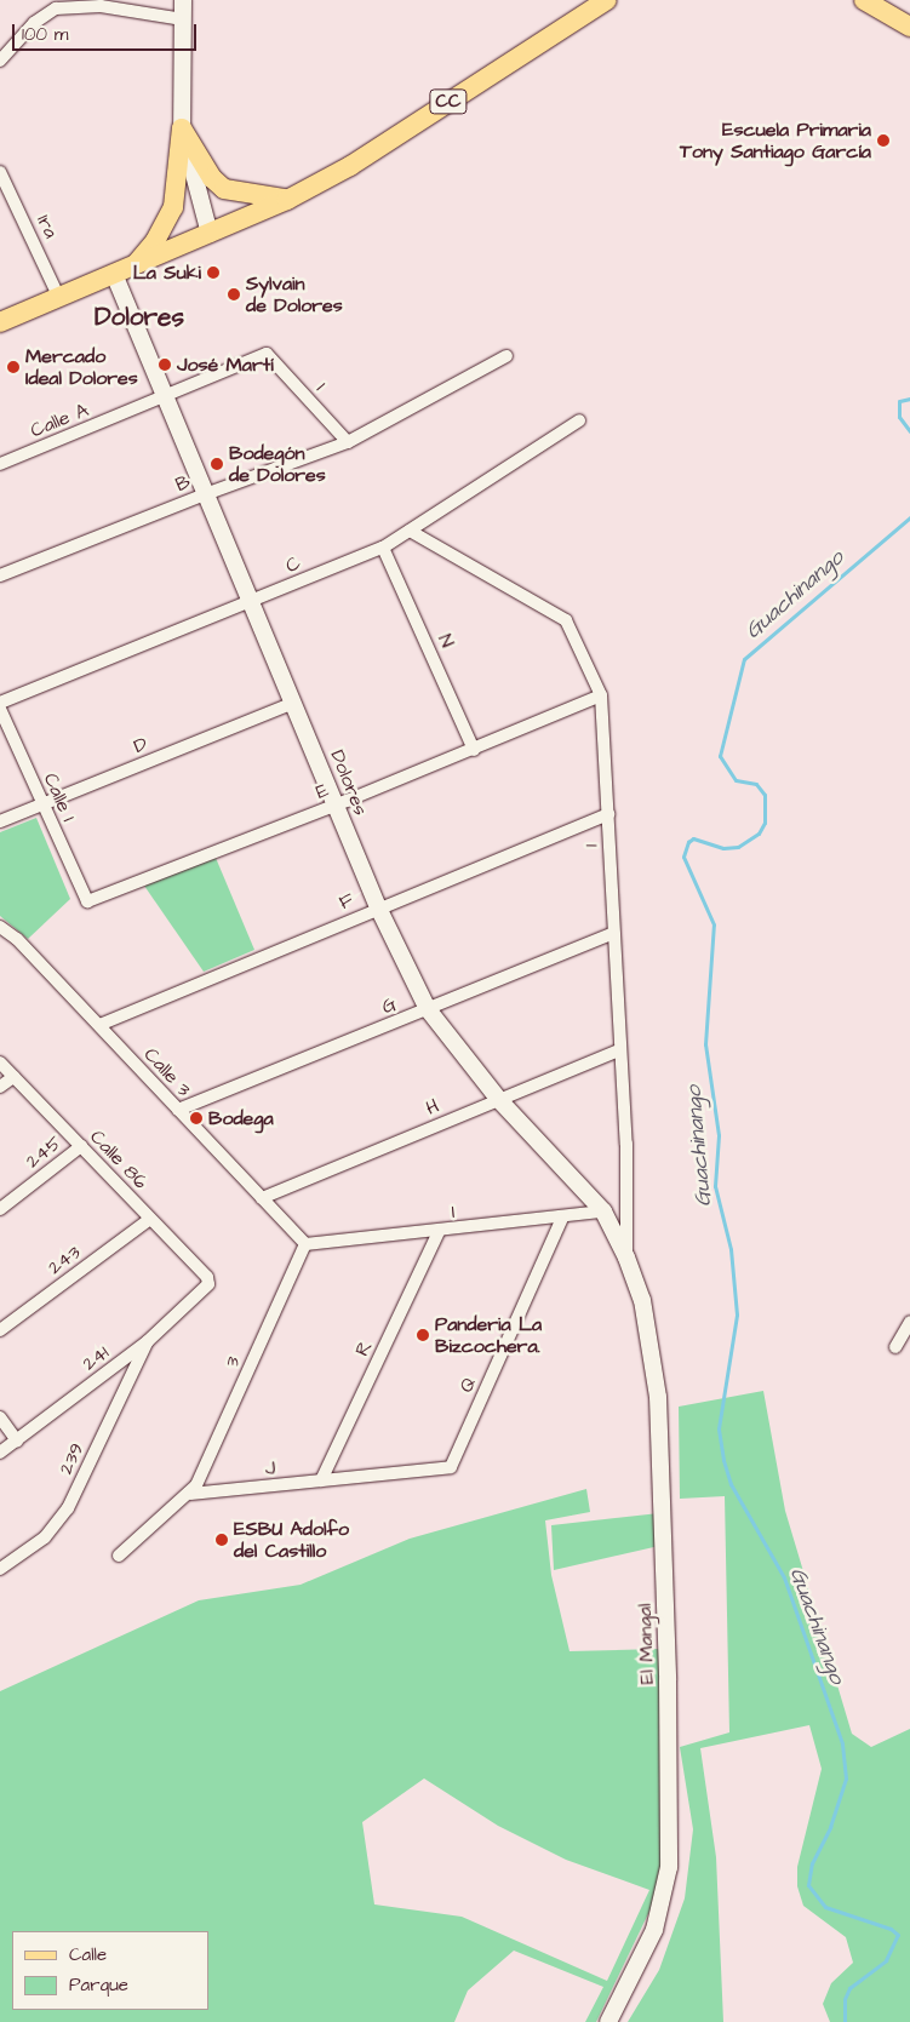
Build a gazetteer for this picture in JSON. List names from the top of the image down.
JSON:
{
  "streets": {
    "main road": ["CC"],
    "street": [
      "1ra",
      "1",
      "Calle A",
      "B",
      "C",
      "N",
      "D",
      "Dolores",
      "E",
      "Calle 1",
      "F",
      "G",
      "Calle 3",
      "H",
      "245",
      "Calle 86",
      "I",
      "243",
      "R",
      "241",
      "3",
      "Q",
      "239",
      "J",
      "El Mangal"
    ]
  },
  "crossings": [
    ["CC", "1ra"],
    ["CC", "Dolores"],
    ["1", "Calle A"],
    ["1", "B"],
    ["1", "C"],
    ["1", "Dolores"],
    ["1", "E"],
    ["1", "F"],
    ["1", "G"],
    ["1", "H"],
    ["1", "El Mangal"],
    ["Calle A", "Dolores"],
    ["B", "Dolores"],
    ["C", "N"],
    ["C", "Dolores"],
    ["N", "E"],
    ["D", "Dolores"],
    ["D", "Calle 1"],
    ["Dolores", "E"],
    ["Dolores", "F"],
    ["Dolores", "G"],
    ["Dolores", "H"],
    ["Dolores", "I"],
    ["Dolores", "El Mangal"],
    ["E", "Calle 1"],
    ["F", "Calle 3"],
    ["G", "Calle 3"],
    ["Calle 3", "H"],
    ["Calle 3", "I"],
    ["Calle 3", "3"],
    ["245", "Calle 86"],
    ["Calle 86", "243"],
    ["Calle 86", "241"],
    ["I", "R"],
    ["I", "3"],
    ["I", "Q"],
    ["R", "J"],
    ["241", "239"],
    ["3", "J"],
    ["Q", "J"]
  ],
  "districts": ["Dolores"],
  "water": ["Guachinango"],
  "places": [
    "Escuela Primaria Tony Santiago García",
    "La Suki",
    "Sylvain de Dolores",
    "José Martí",
    "Mercado Ideal Dolores",
    "Bodegón de Dolores",
    "Bodega",
    "Panderia La Bizcochera.",
    "ESBU Adolfo del Castillo"
  ],
  "legend": ["Calle", "Parque"],
  "scale_bar": "100 m"
}
